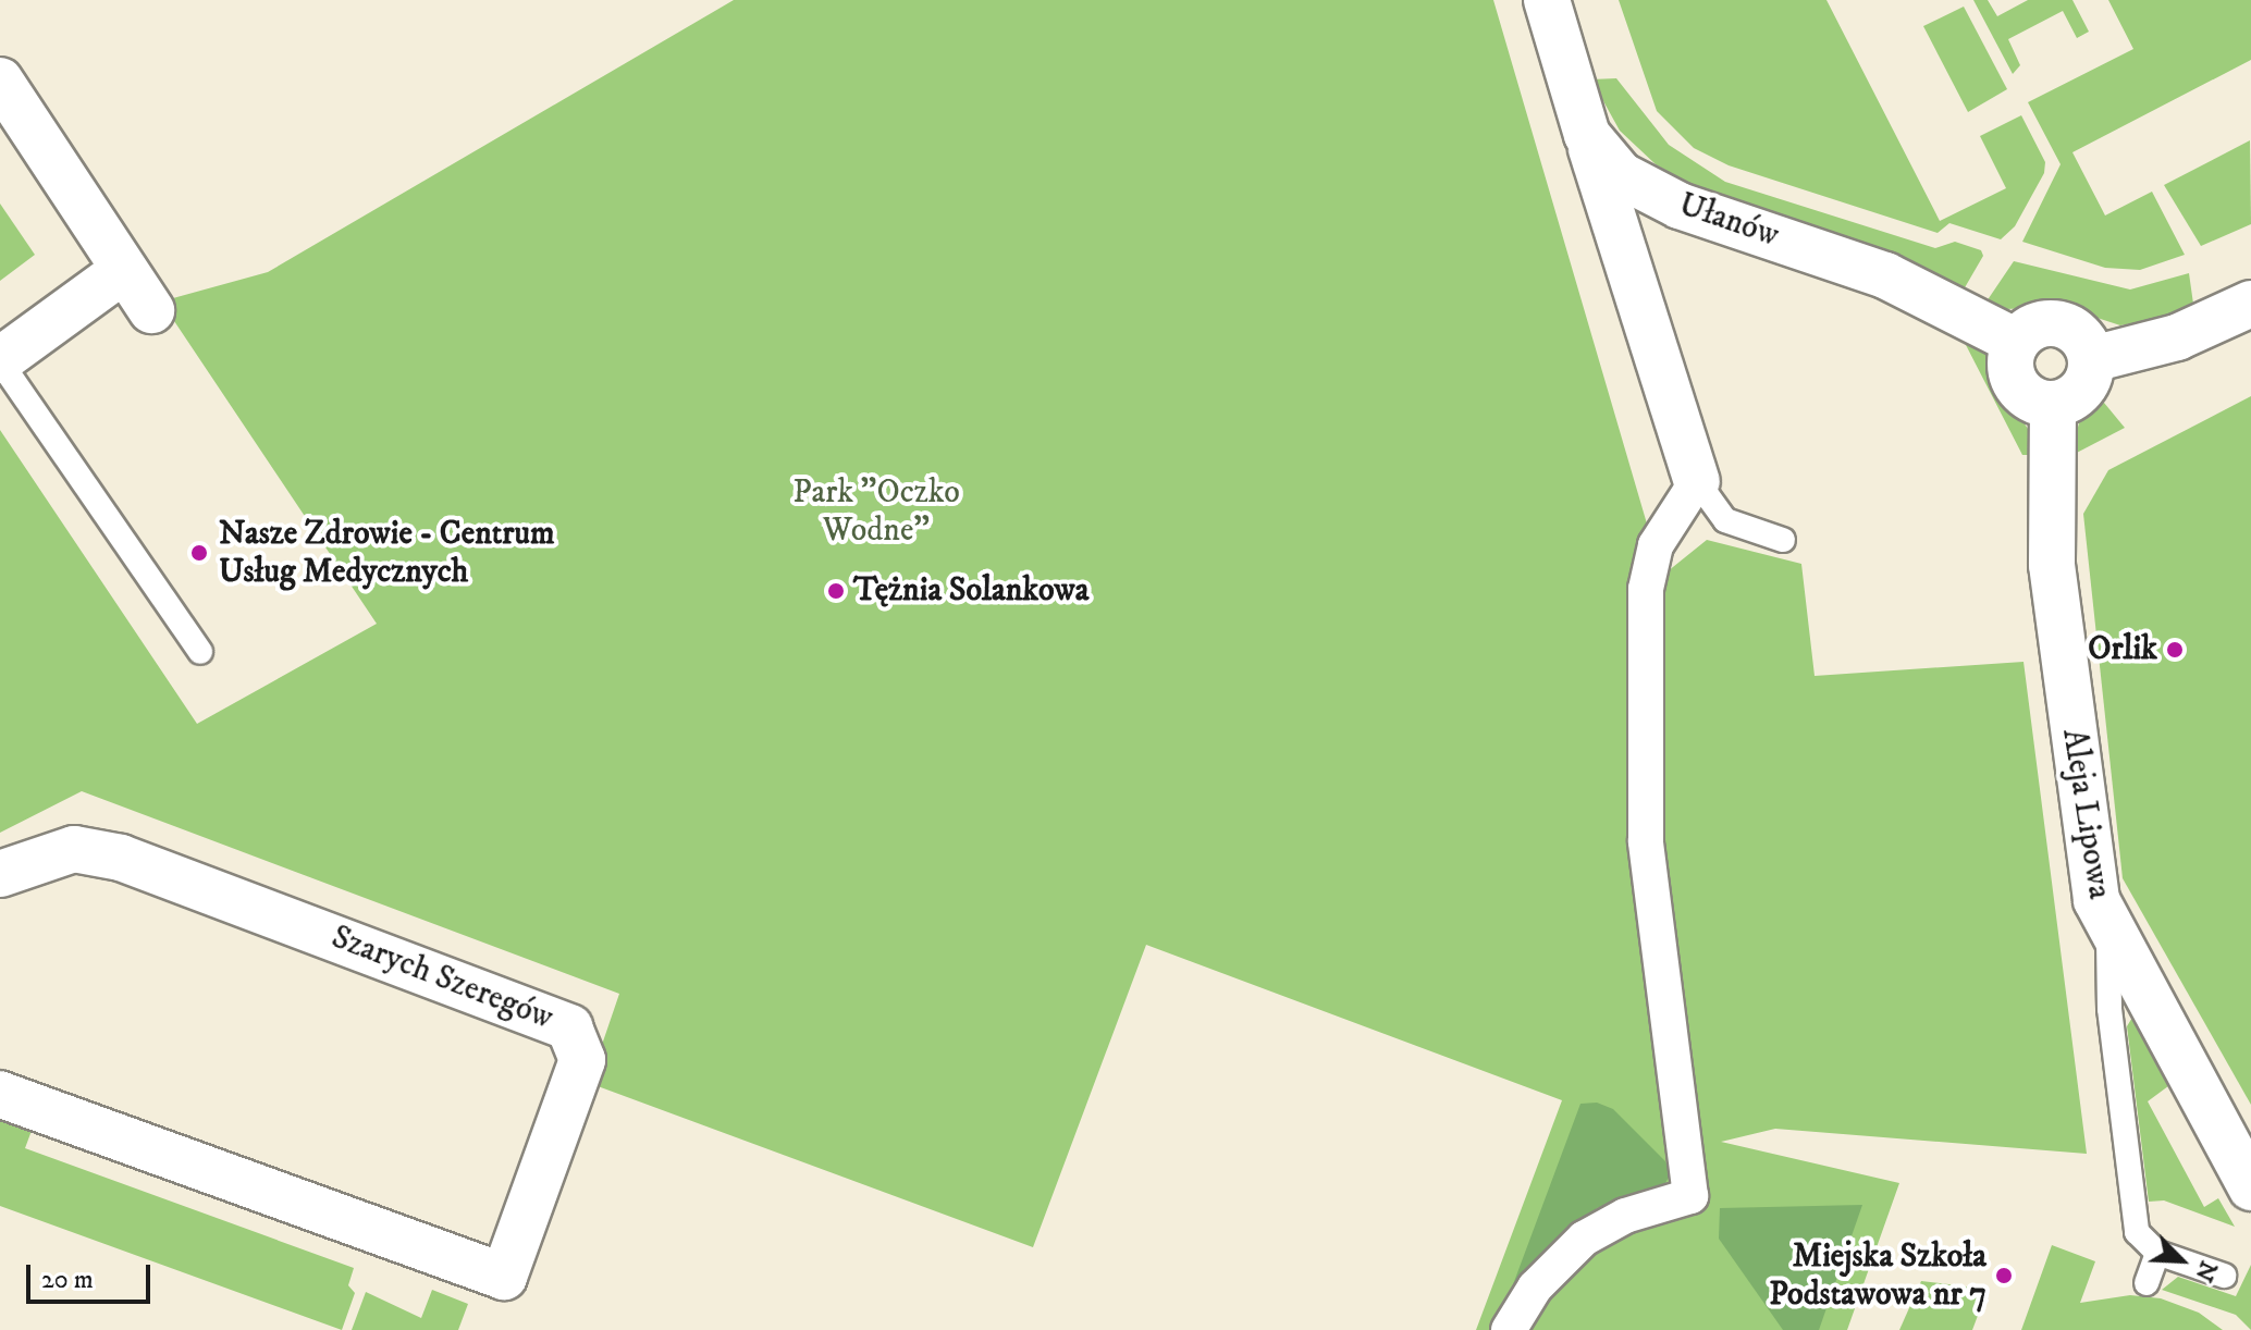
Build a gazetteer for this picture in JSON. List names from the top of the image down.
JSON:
{
  "streets": {
    "street": ["Ułanów", "Aleja Lipowa", "Szarych Szeregów"]
  },
  "crossings": [
    ["Ułanów", "Aleja Lipowa"]
  ],
  "parks": ["Park \"Oczko Wodne\""],
  "places": [
    "Nasze Zdrowie - Centrum Usług Medycznych",
    "Tężnia Solankowa",
    "Orlik",
    "Miejska Szkoła Podstawowa nr 7"
  ],
  "scale_bar": "20 m",
  "north": "bottom right"
}
